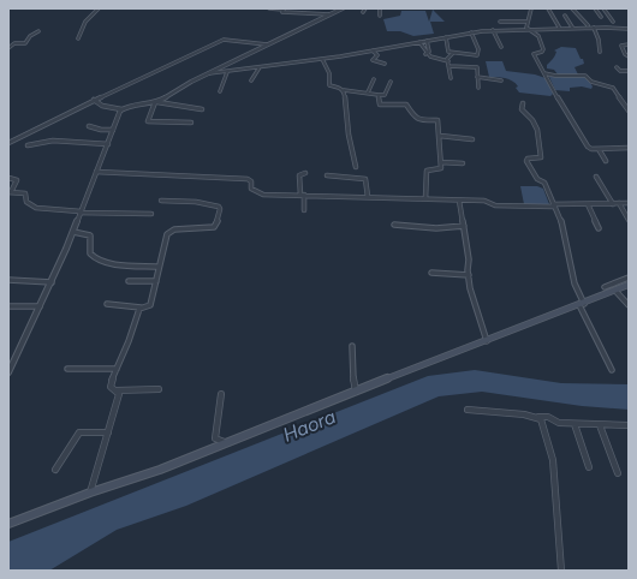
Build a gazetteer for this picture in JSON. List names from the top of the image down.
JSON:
{
  "water": ["Haora"]
}
